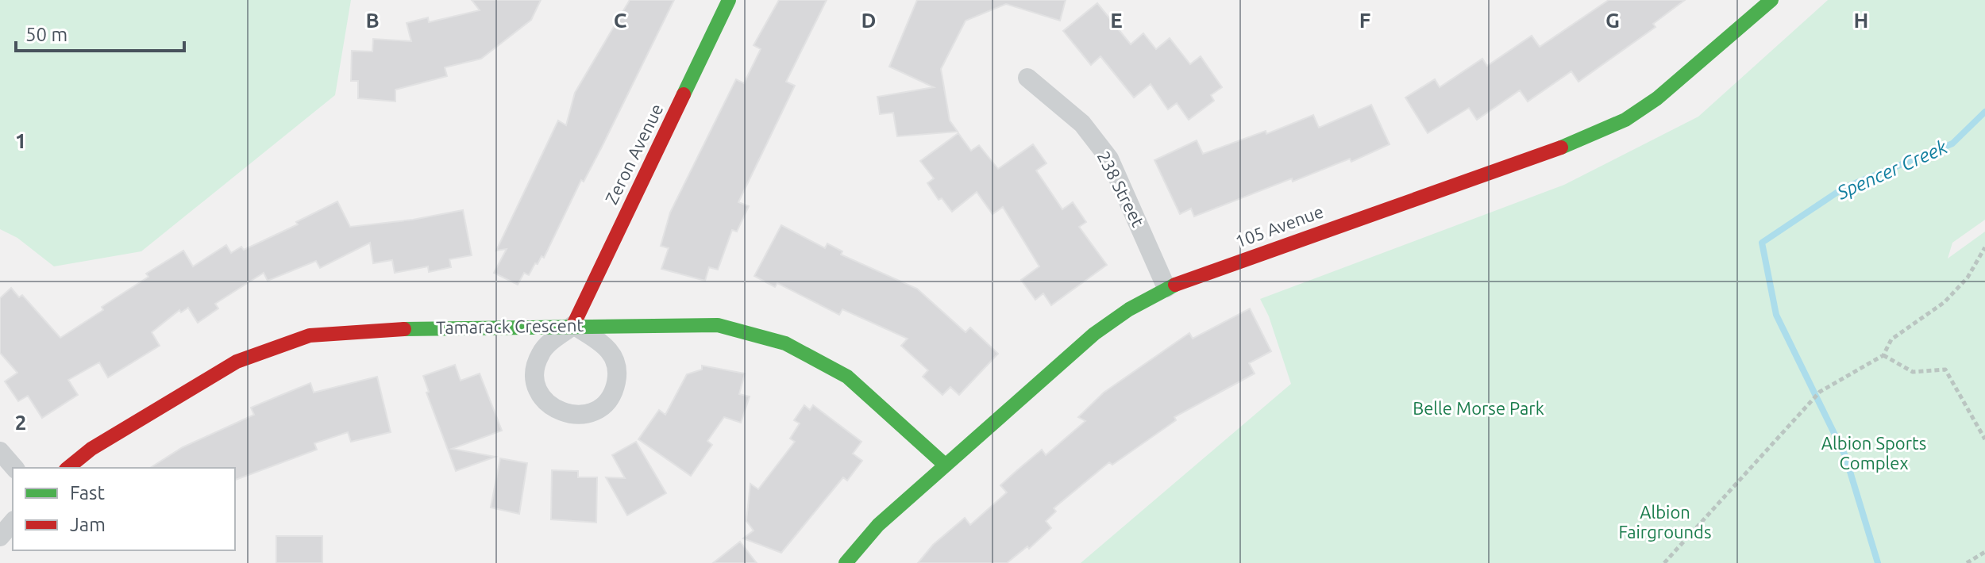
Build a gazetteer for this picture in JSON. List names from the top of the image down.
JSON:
{
  "streets": {
    "street": [
      "Zeron Avenue",
      "238 Street",
      "105 Avenue",
      "Tamarack Crescent"
    ]
  },
  "crossings": [
    ["Zeron Avenue", "Tamarack Crescent"],
    ["238 Street", "105 Avenue"],
    ["105 Avenue", "Tamarack Crescent"]
  ],
  "water": ["Spencer Creek"],
  "parks": ["Belle Morse Park", "Albion Sports Complex", "Albion Fairgrounds"],
  "legend": ["Fast", "Jam"],
  "scale_bar": "50 m",
  "grid": {
    "columns": [
      "B",
      "C",
      "D",
      "E",
      "F",
      "G",
      "H"
    ],
    "rows": ["1", "2"]
  }
}
